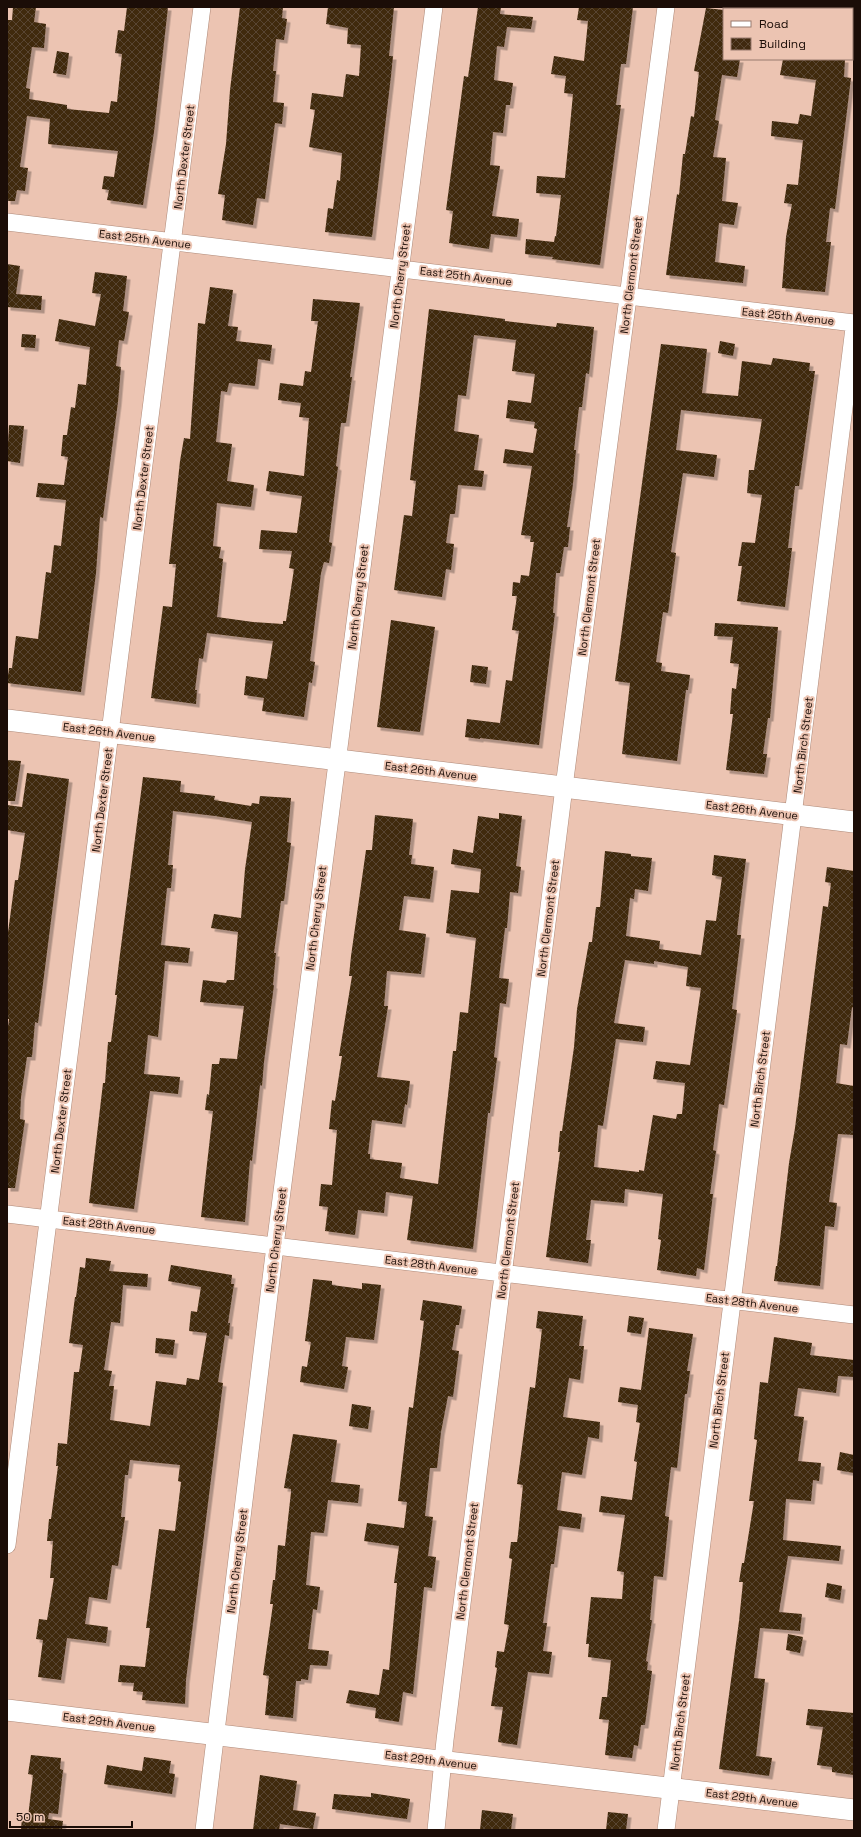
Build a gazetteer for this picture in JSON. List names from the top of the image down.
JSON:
{
  "streets": {
    "street": [
      "North Dexter Street",
      "East 25th Avenue",
      "North Clermont Street",
      "North Cherry Street",
      "East 26th Avenue",
      "North Birch Street",
      "East 28th Avenue",
      "East 29th Avenue"
    ]
  },
  "crossings": [
    ["North Dexter Street", "East 25th Avenue"],
    ["North Dexter Street", "East 26th Avenue"],
    ["North Dexter Street", "East 28th Avenue"],
    ["East 25th Avenue", "North Clermont Street"],
    ["East 25th Avenue", "North Cherry Street"],
    ["North Clermont Street", "East 26th Avenue"],
    ["North Clermont Street", "East 28th Avenue"],
    ["North Clermont Street", "East 29th Avenue"],
    ["North Cherry Street", "East 26th Avenue"],
    ["North Cherry Street", "East 28th Avenue"],
    ["North Cherry Street", "East 29th Avenue"],
    ["East 26th Avenue", "North Birch Street"],
    ["North Birch Street", "East 28th Avenue"],
    ["North Birch Street", "East 29th Avenue"]
  ],
  "legend": ["Road", "Building"],
  "scale_bar": "50 m"
}
